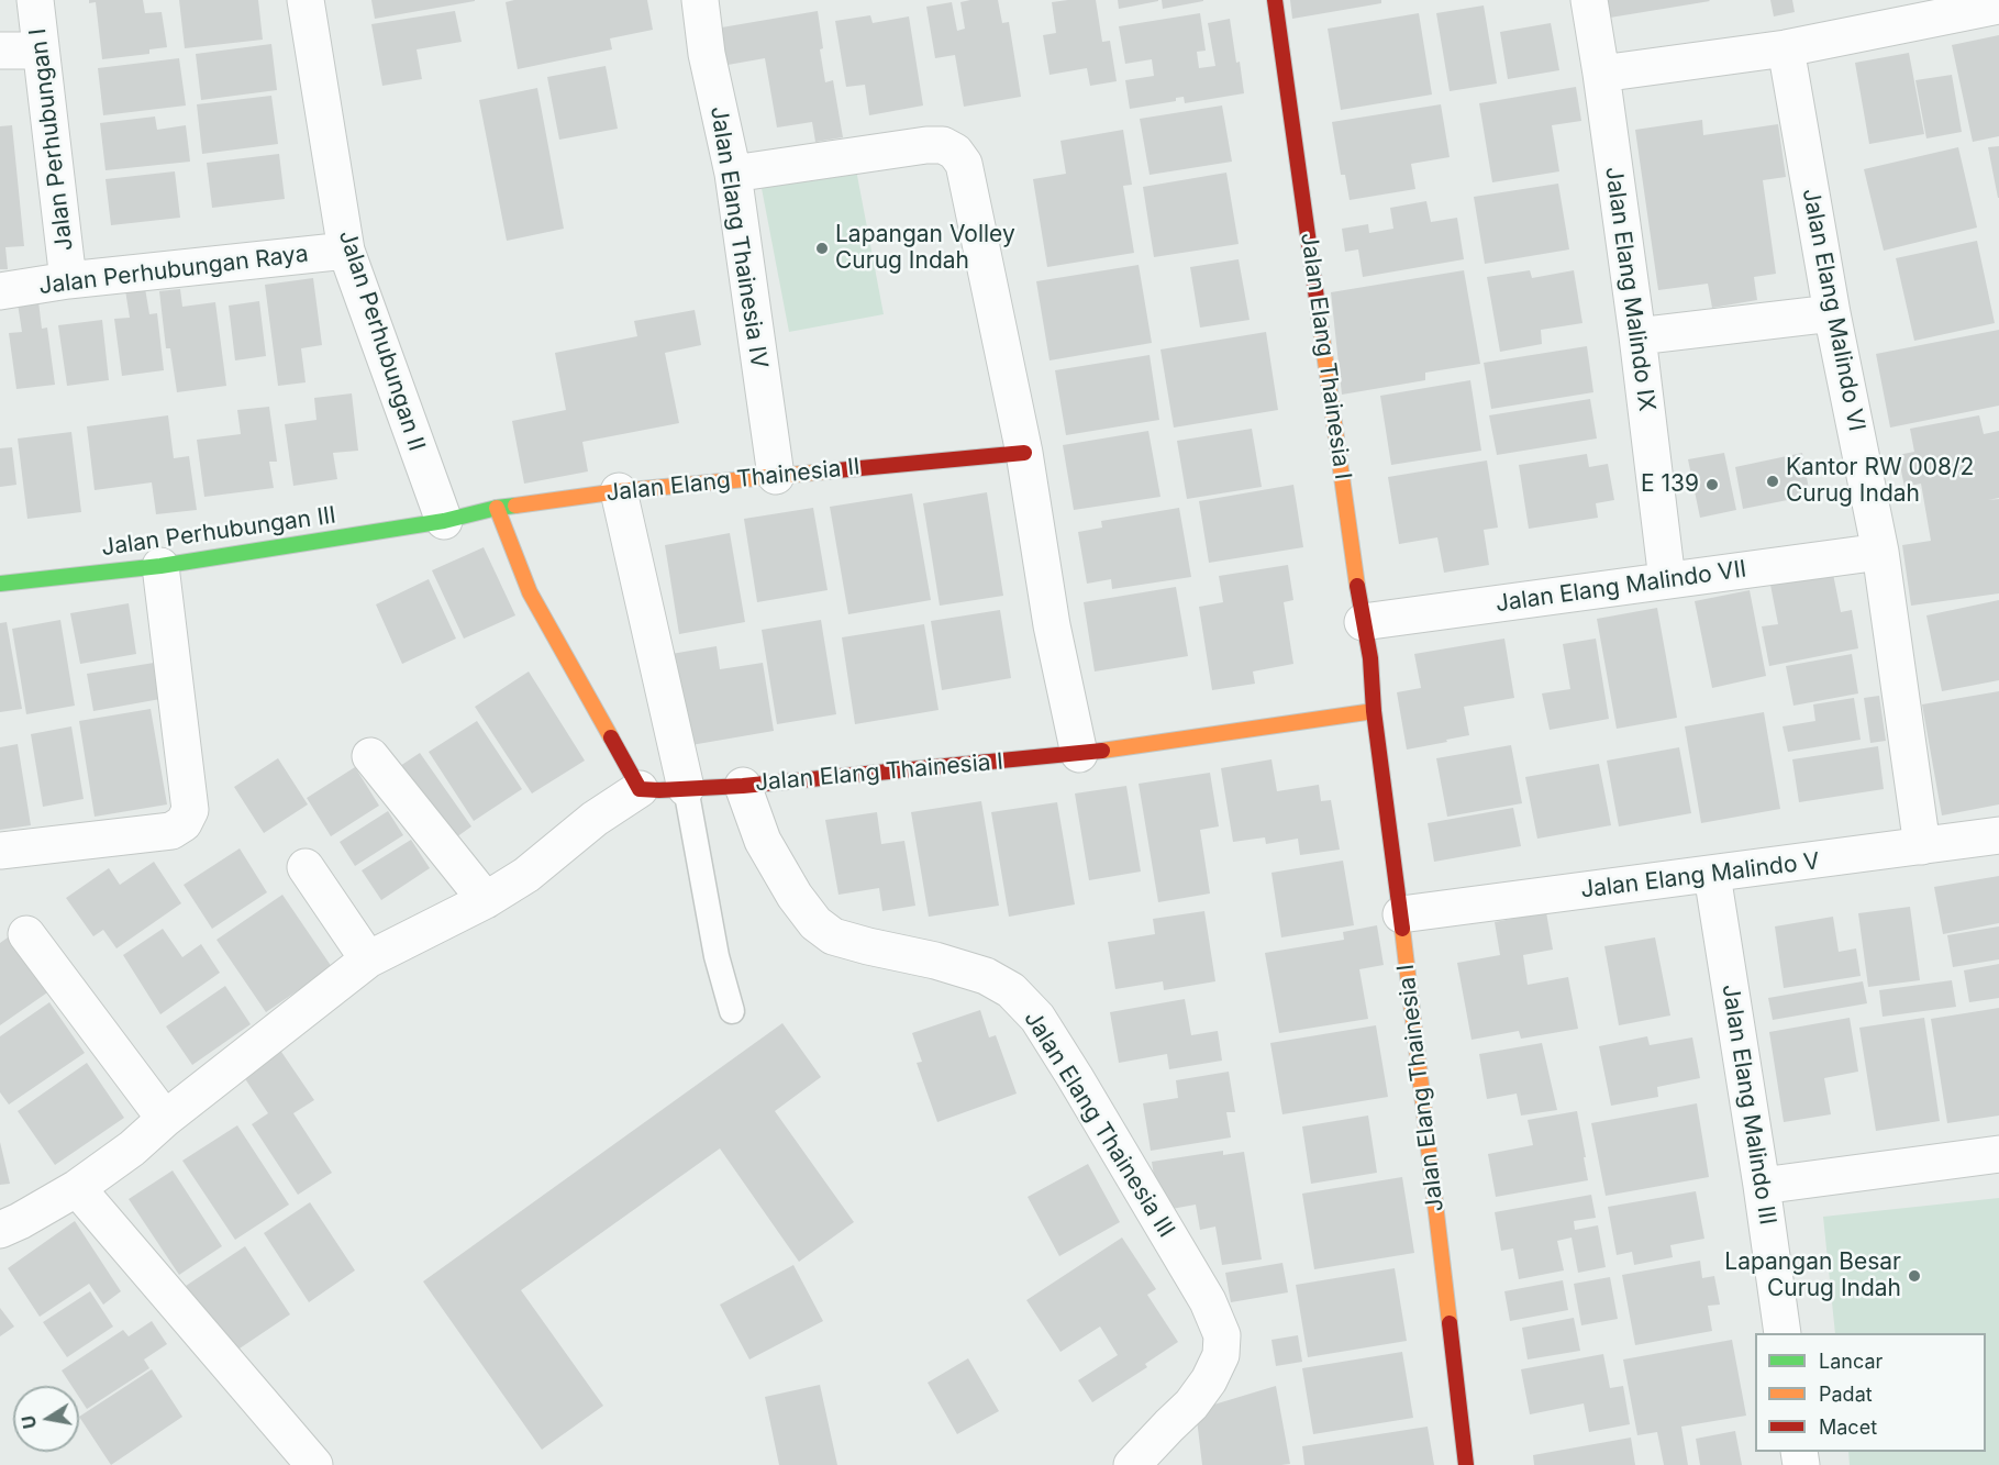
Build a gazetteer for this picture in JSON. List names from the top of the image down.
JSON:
{
  "streets": {
    "street": [
      "Jalan Perhubungan I",
      "Jalan Elang Thainesia IV",
      "Jalan Perhubungan Raya",
      "Jalan Elang Malindo IX",
      "Jalan Elang Malindo VI",
      "Jalan Perhubungan II",
      "Jalan Elang Thainesia I",
      "Jalan Elang Thainesia II",
      "Jalan Perhubungan III",
      "Jalan Elang Malindo VII",
      "Jalan Elang Malindo V",
      "Jalan Elang Malindo III",
      "Jalan Elang Thainesia III"
    ]
  },
  "crossings": [
    ["Jalan Perhubungan I", "Jalan Perhubungan Raya"],
    ["Jalan Elang Thainesia IV", "Jalan Elang Thainesia II"],
    ["Jalan Perhubungan Raya", "Jalan Perhubungan II"],
    ["Jalan Elang Malindo IX", "Jalan Elang Malindo VII"],
    ["Jalan Elang Malindo VI", "Jalan Elang Malindo VII"],
    ["Jalan Elang Malindo VI", "Jalan Elang Malindo V"],
    ["Jalan Perhubungan II", "Jalan Elang Thainesia II"],
    ["Jalan Perhubungan II", "Jalan Perhubungan III"],
    ["Jalan Elang Thainesia I", "Jalan Elang Malindo VII"],
    ["Jalan Elang Thainesia I", "Jalan Elang Malindo V"],
    ["Jalan Elang Thainesia I", "Jalan Elang Thainesia III"],
    ["Jalan Elang Thainesia II", "Jalan Perhubungan III"],
    ["Jalan Elang Malindo V", "Jalan Elang Malindo III"]
  ],
  "places": [
    "Lapangan Volley Curug Indah",
    "Kantor RW 008/2 Curug Indah",
    "E 139",
    "Lapangan Besar Curug Indah"
  ],
  "legend": ["Lancar", "Padat", "Macet"],
  "north": "left"
}
